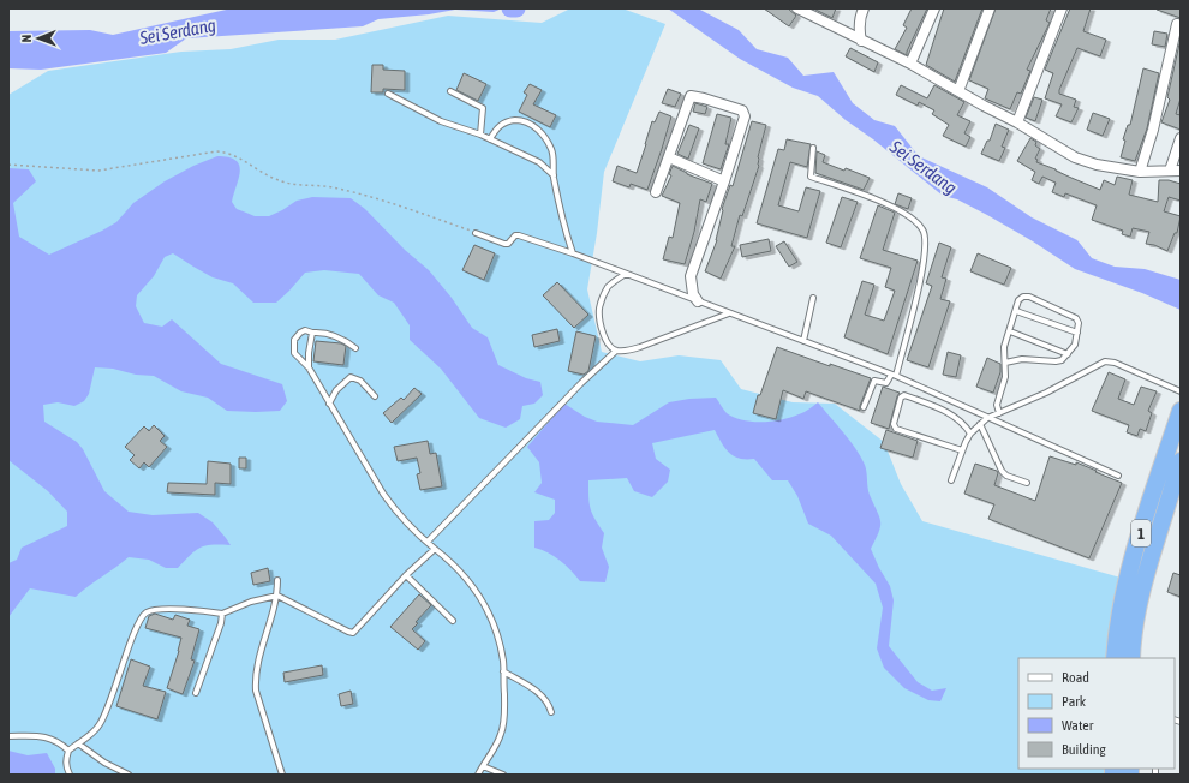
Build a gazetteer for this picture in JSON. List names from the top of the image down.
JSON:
{
  "streets": {
    "highway": ["1"]
  },
  "water": ["Sei Serdang"],
  "legend": [
    "Road",
    "Park",
    "Water",
    "Building"
  ],
  "north": "left"
}
